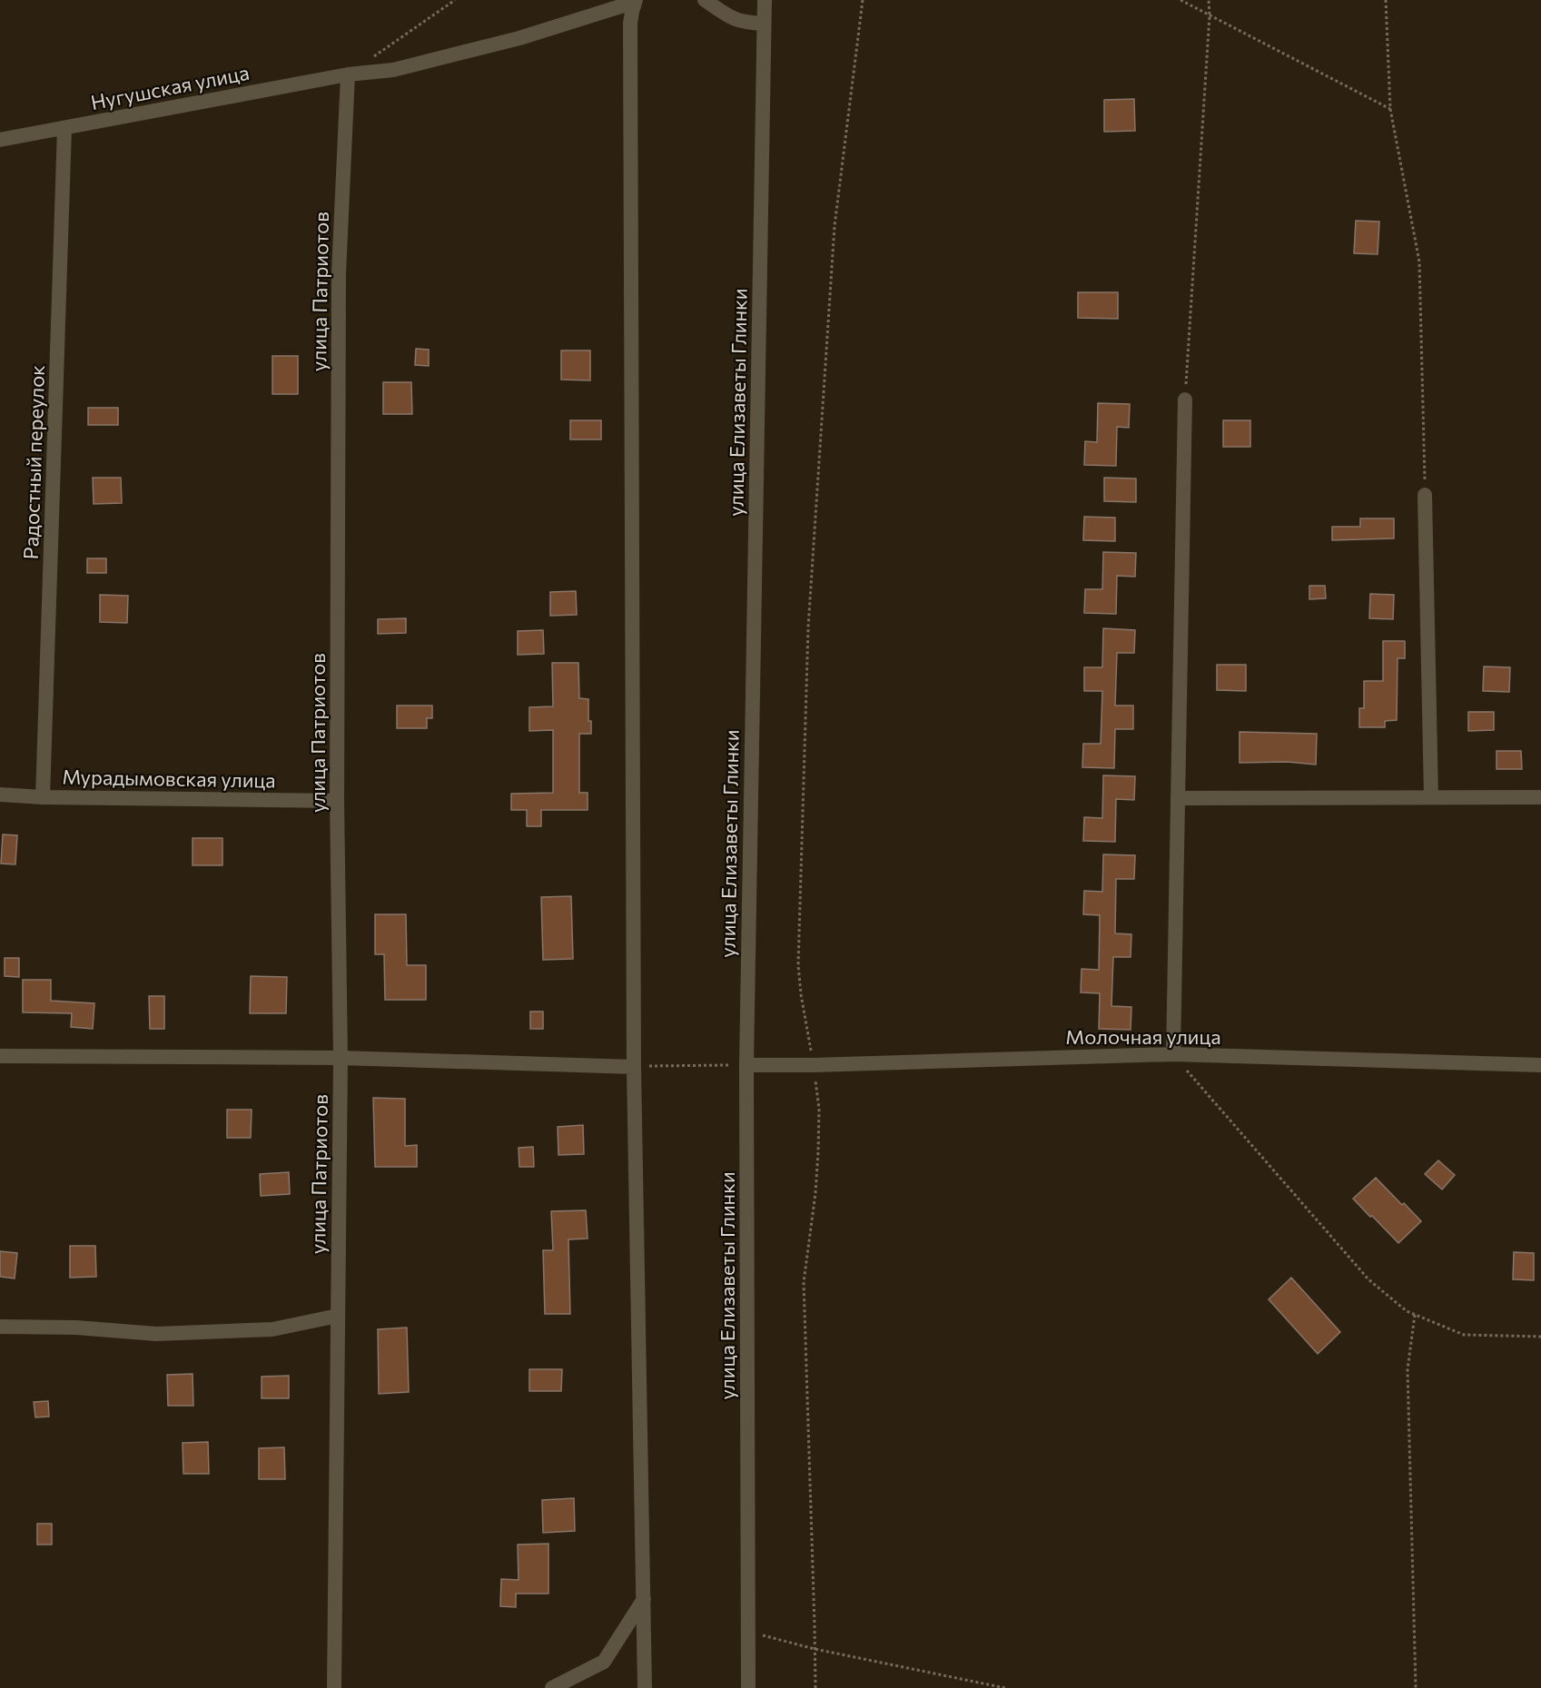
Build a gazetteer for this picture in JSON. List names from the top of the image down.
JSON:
{
  "streets": {
    "street": [
      "Нугушская улица",
      "улица Патриотов",
      "улица Елизаветы Глинки",
      "Радостный переулок",
      "Мурадымовская улица",
      "Молочная улица"
    ]
  },
  "crossings": [
    ["Нугушская улица", "улица Патриотов"],
    ["Нугушская улица", "Радостный переулок"],
    ["улица Патриотов", "Мурадымовская улица"],
    ["улица Елизаветы Глинки", "Молочная улица"],
    ["Радостный переулок", "Мурадымовская улица"]
  ]
}
